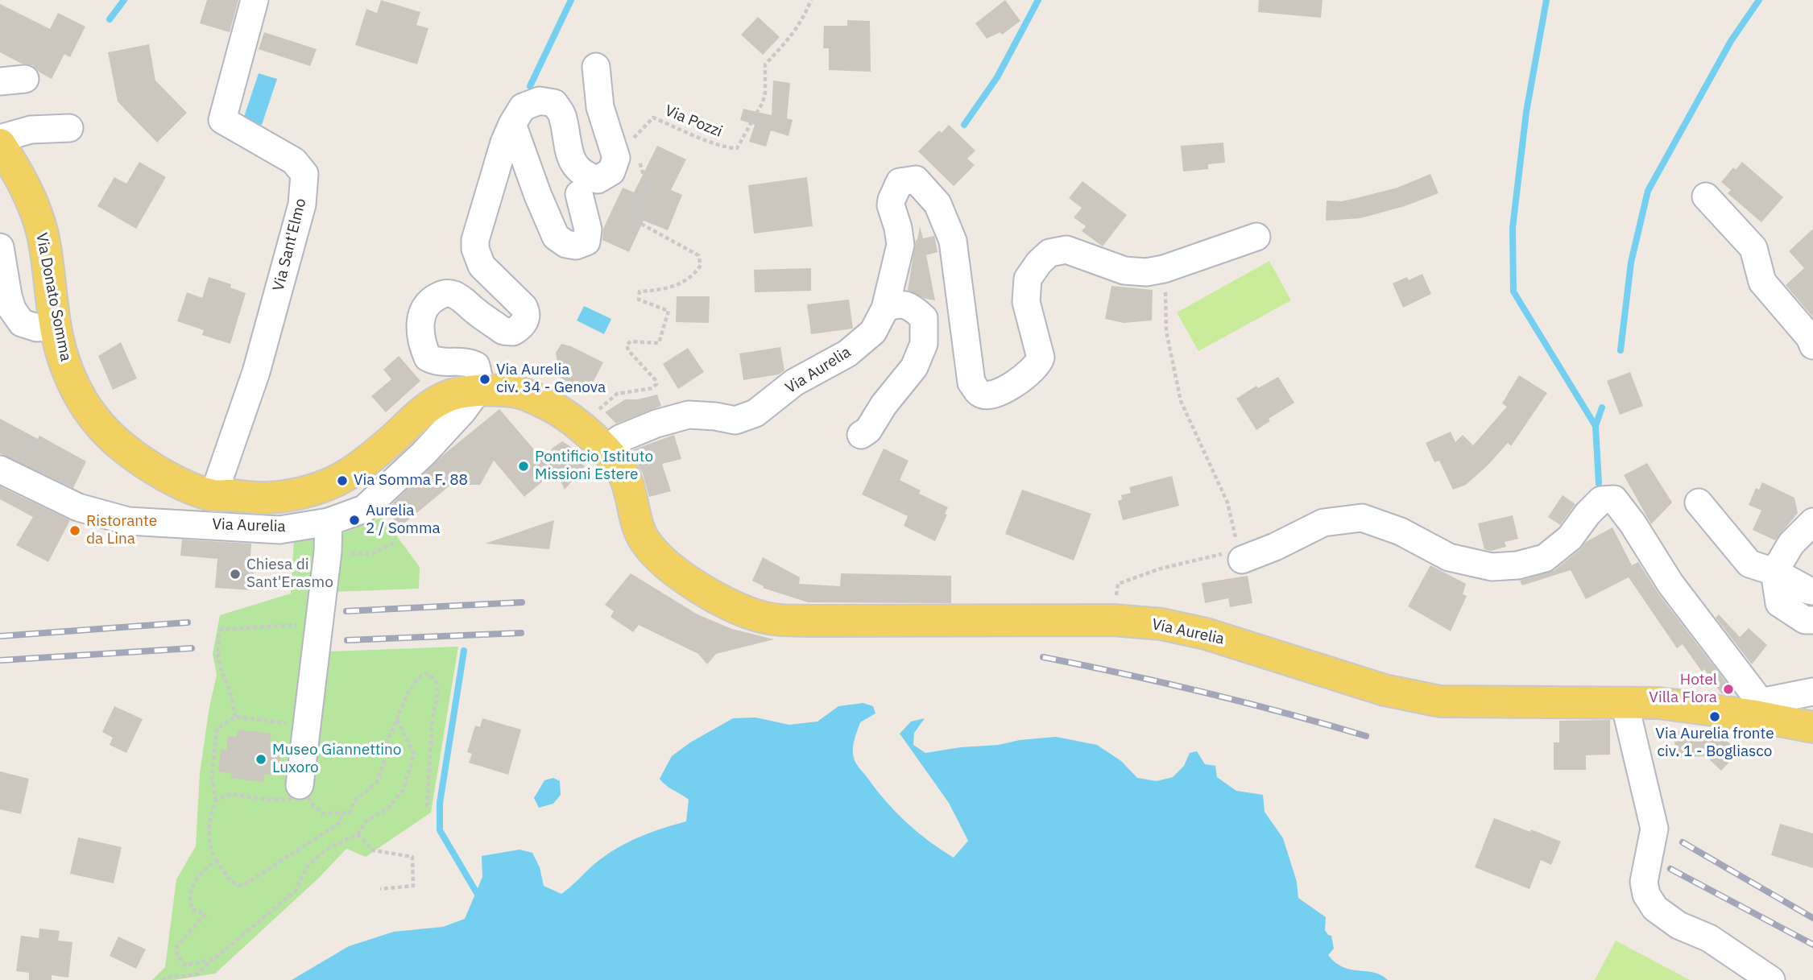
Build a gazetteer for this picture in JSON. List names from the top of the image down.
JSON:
{
  "streets": {
    "main road": ["Via Donato Somma", "Via Aurelia"],
    "street": ["Via Sant'Elmo"],
    "path": ["Via Pozzi"]
  },
  "crossings": [
    ["Via Sant'Elmo", "Via Donato Somma"],
    ["Via Donato Somma", "Via Aurelia"]
  ],
  "places": [
    "Via Aurelia civ. 34 - Genova",
    "Pontificio Istituto Missioni Estere",
    "Via Somma F. 88",
    "Aurelia 2 / Somma",
    "Ristorante da Lina",
    "Chiesa di Sant'Erasmo",
    "Hotel Villa Flora",
    "Via Aurelia fronte civ. 1 - Bogliasco",
    "Museo Giannettino Luxoro"
  ]
}
